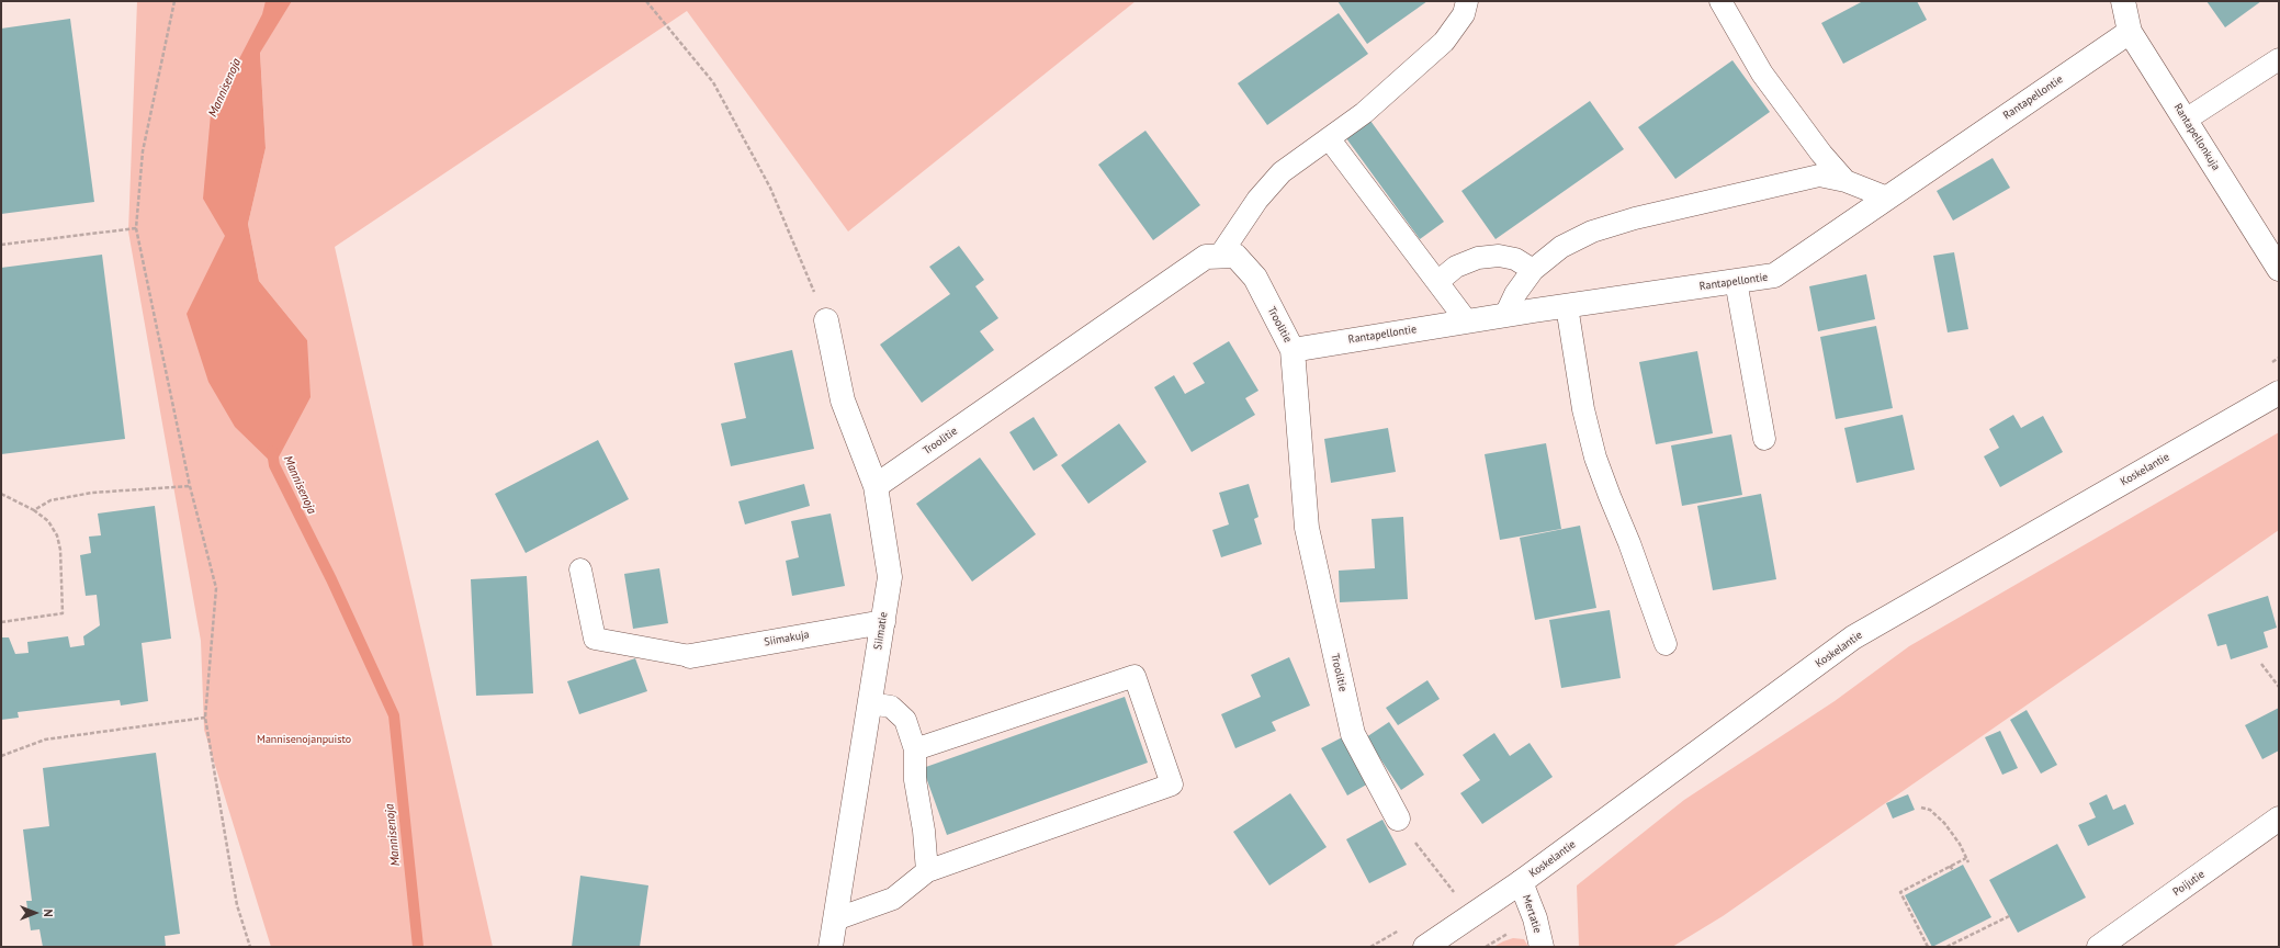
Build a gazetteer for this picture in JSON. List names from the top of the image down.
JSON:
{
  "streets": {
    "street": [
      "Rantapellontie",
      "Rantapellonkuja",
      "Troolitie",
      "Koskelantie",
      "Siimatie",
      "Siimakuja",
      "Poijutie",
      "Mertatie"
    ]
  },
  "crossings": [
    ["Rantapellontie", "Rantapellonkuja"],
    ["Rantapellontie", "Troolitie"],
    ["Troolitie", "Siimatie"],
    ["Koskelantie", "Mertatie"],
    ["Siimatie", "Siimakuja"]
  ],
  "water": ["Mannisenoja"],
  "parks": ["Mannisenojanpuisto"],
  "north": "right"
}
